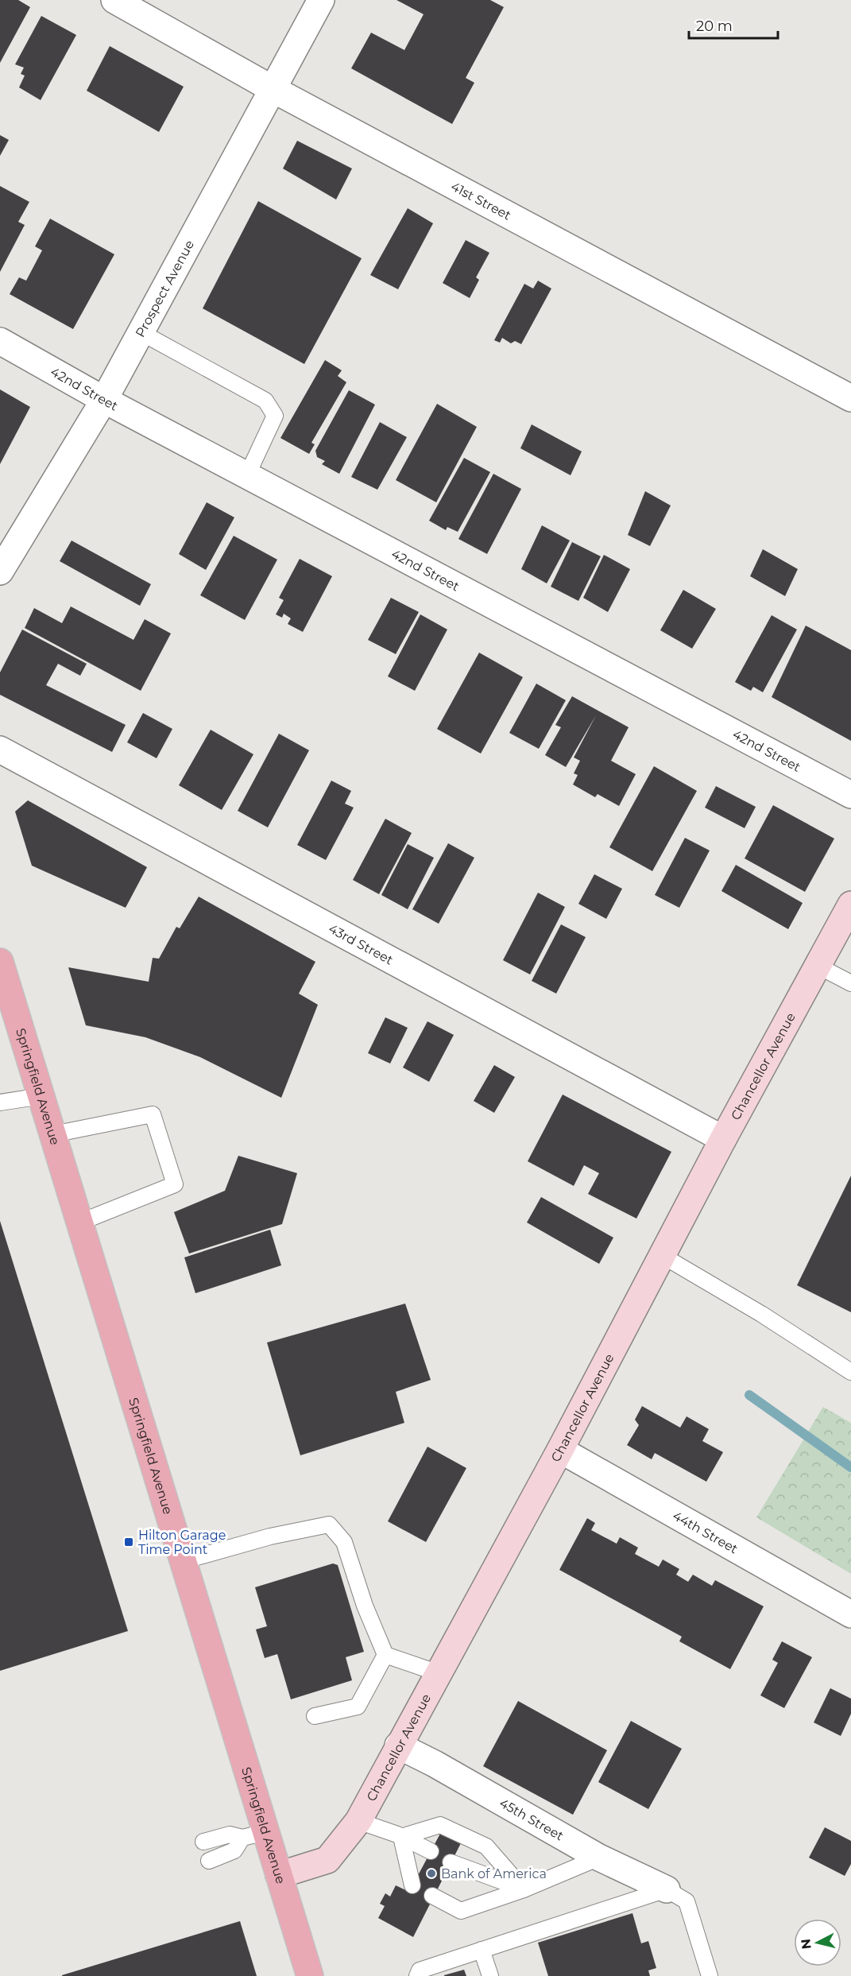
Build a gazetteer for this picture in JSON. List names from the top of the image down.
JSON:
{
  "streets": {
    "main road": ["Chancellor Avenue", "Springfield Avenue"],
    "street": [
      "41st Street",
      "Prospect Avenue",
      "42nd Street",
      "43rd Street",
      "44th Street",
      "45th Street"
    ]
  },
  "crossings": [
    ["41st Street", "Prospect Avenue"],
    ["Prospect Avenue", "42nd Street"],
    ["43rd Street", "Chancellor Avenue"],
    ["Chancellor Avenue", "Springfield Avenue"],
    ["Chancellor Avenue", "44th Street"],
    ["Chancellor Avenue", "45th Street"]
  ],
  "places": {
    "transit": ["Hilton Garage Time Point"],
    "other": ["Bank of America"]
  },
  "scale_bar": "20 m",
  "north": "left"
}
